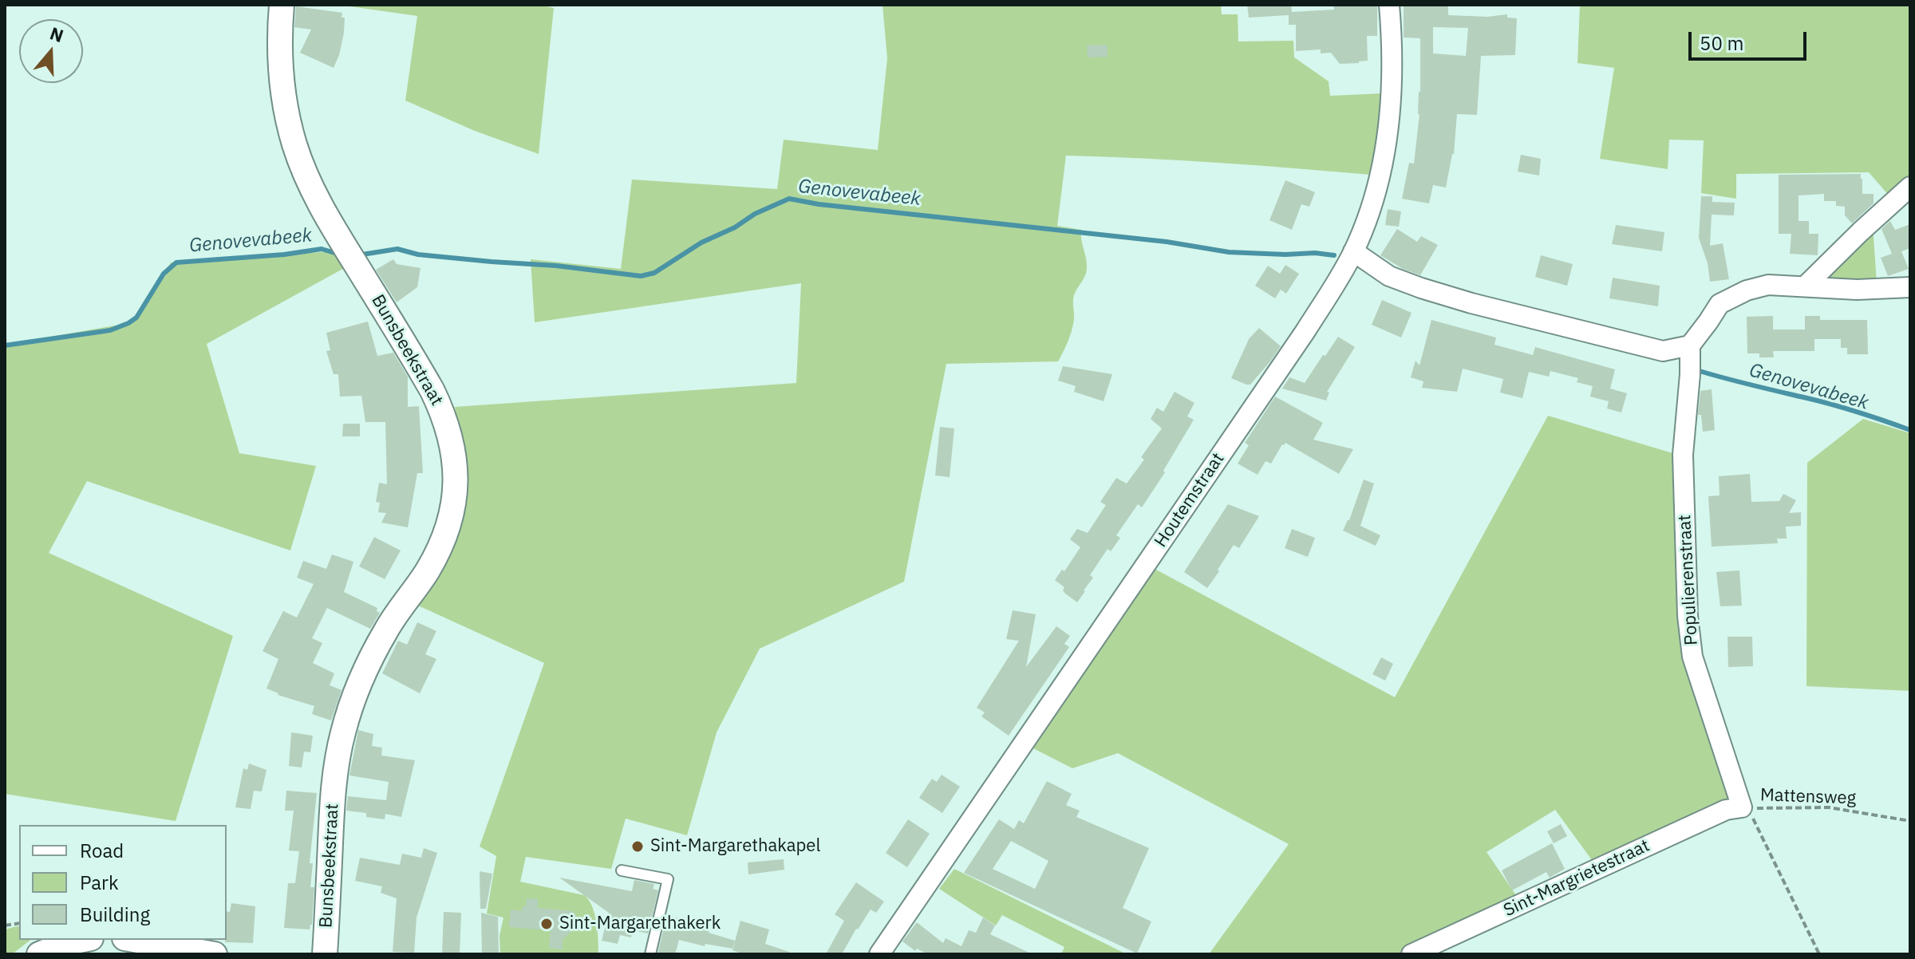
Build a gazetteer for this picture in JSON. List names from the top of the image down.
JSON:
{
  "streets": {
    "street": [
      "Bunsbeekstraat",
      "Houtemstraat",
      "Populierenstraat",
      "Sint-Margrietestraat"
    ],
    "path": ["Mattensweg"]
  },
  "crossings": [
    ["Populierenstraat", "Mattensweg"],
    ["Populierenstraat", "Sint-Margrietestraat"],
    ["Mattensweg", "Sint-Margrietestraat"]
  ],
  "water": ["Genovevabeek"],
  "places": ["Sint-Margarethakapel", "Sint-Margarethakerk"],
  "legend": ["Road", "Park", "Building"],
  "scale_bar": "50 m",
  "north": "top"
}
